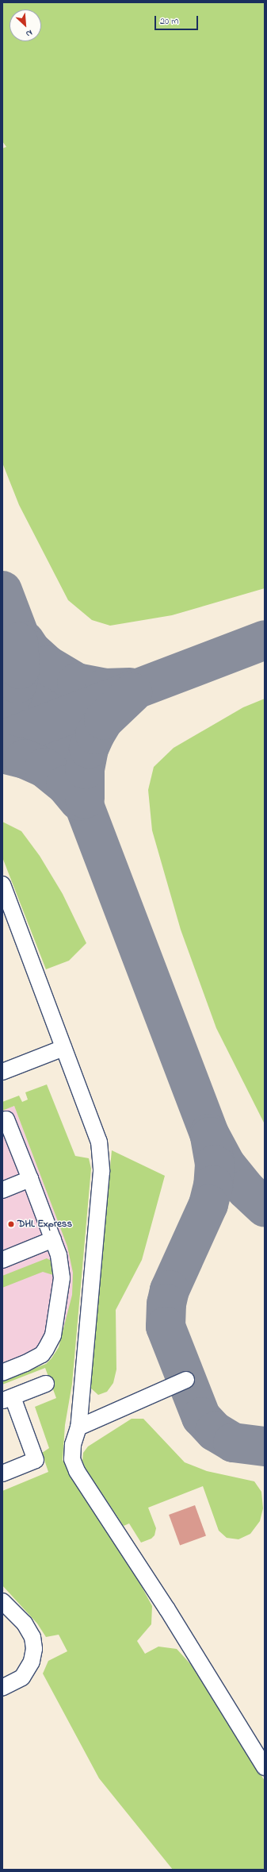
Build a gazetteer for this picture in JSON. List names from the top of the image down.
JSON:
{
  "places": ["DHL Express"],
  "scale_bar": "20 m",
  "north": "bottom right"
}
